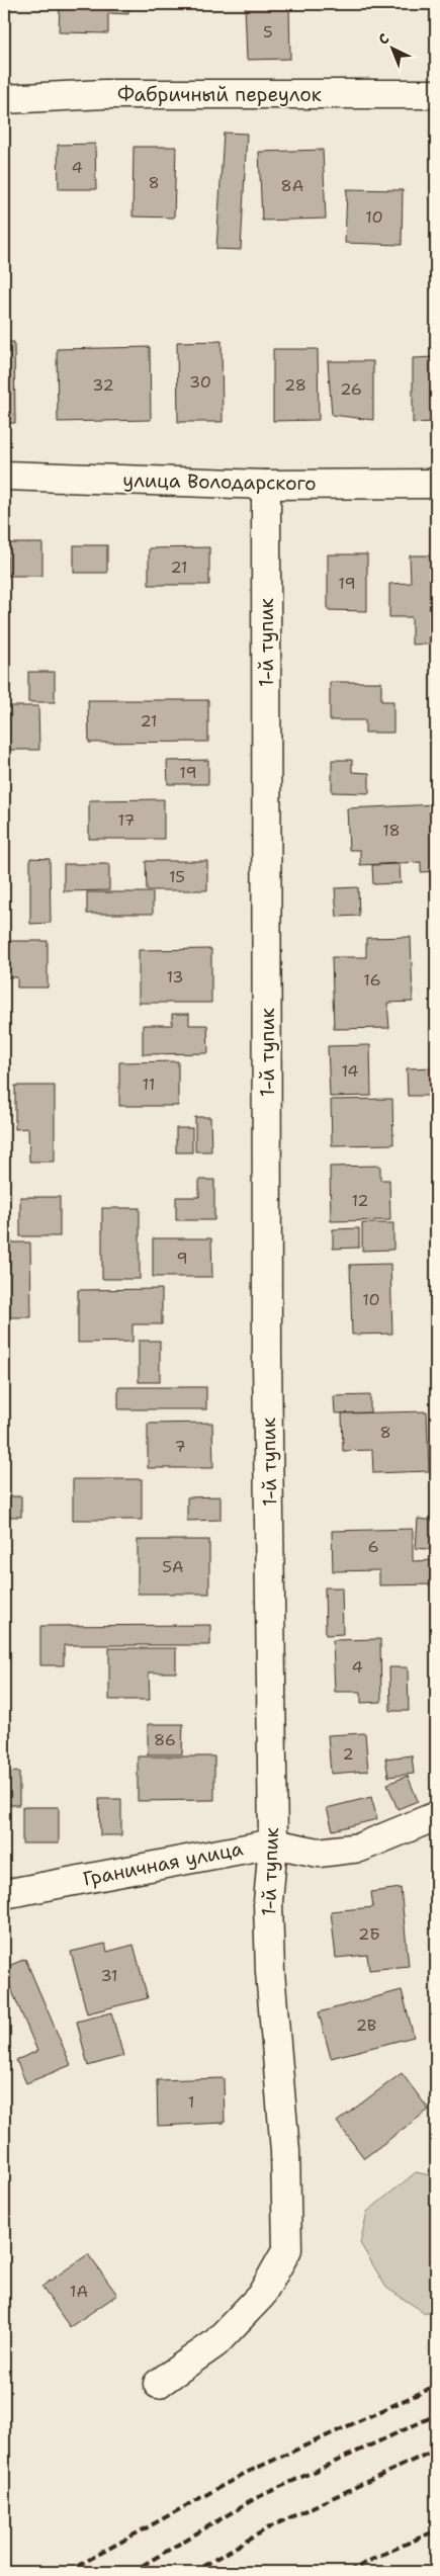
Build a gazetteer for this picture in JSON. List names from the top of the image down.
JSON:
{
  "streets": {
    "street": [
      "Фабричный переулок",
      "улица Володарского",
      "1-й тупик",
      "Граничная улица"
    ]
  },
  "crossings": [
    ["улица Володарского", "1-й тупик"],
    ["1-й тупик", "Граничная улица"]
  ],
  "house_numbers": [
    "5",
    "4",
    "8",
    "8А",
    "10",
    "30",
    "32",
    "28",
    "26",
    "21",
    "19",
    "21",
    "19",
    "17",
    "18",
    "15",
    "13",
    "16",
    "14",
    "11",
    "12",
    "9",
    "10",
    "8",
    "7",
    "6",
    "5А",
    "4",
    "86",
    "2",
    "2Б",
    "31",
    "2В",
    "1",
    "1А"
  ],
  "north": "top left"
}
